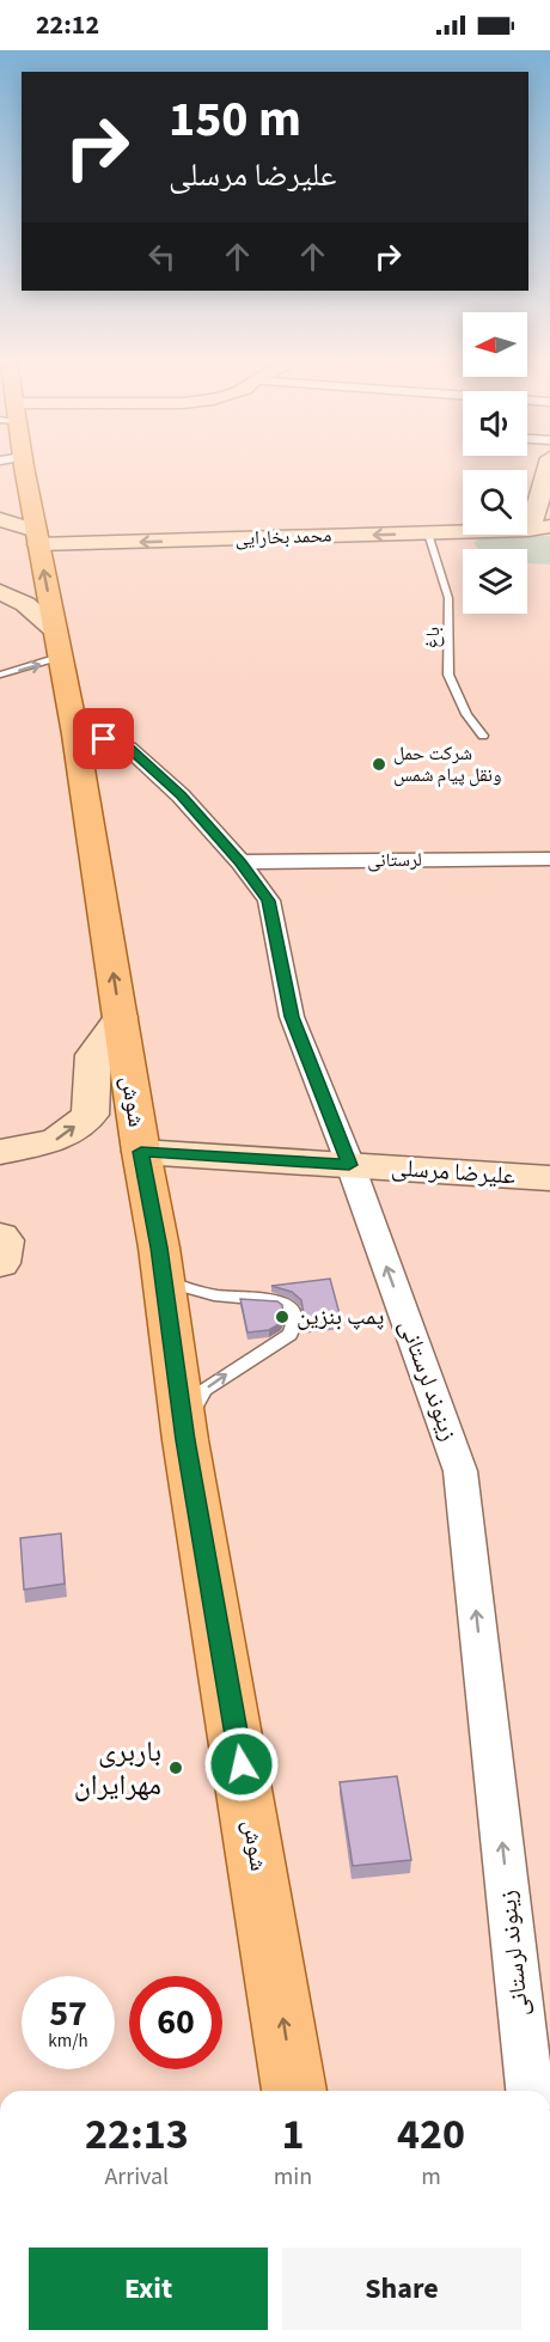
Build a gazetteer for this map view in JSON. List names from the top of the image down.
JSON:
{
  "streets": {
    "main road": ["شوش"],
    "street": [
      "محمد بخارایی",
      "لرستانی",
      "علیرضا مرسلی",
      "زینوند لرستانی"
    ],
    "lane": ["باغ"]
  },
  "crossings": [
    ["محمد بخارایی", "باغ"],
    ["محمد بخارایی", "شوش"],
    ["لرستانی", "زینوند لرستانی"],
    ["شوش", "علیرضا مرسلی"],
    ["شوش", "زینوند لرستانی"],
    ["علیرضا مرسلی", "زینوند لرستانی"]
  ],
  "one_way": ["محمد بخارایی", "شوش", "زینوند لرستانی"],
  "places": ["شرکت حمل ونقل پیام شمس", "پمپ بنزین", "باربری مهرایران"],
  "north": "left",
  "page": {
    "status": "22:12",
    "turn": ["150 m", "علیرضا مرسلی"],
    "speed": "57 km/h",
    "limit": "60",
    "eta": [
      "22:13",
      "Arrival",
      "1",
      "min",
      "420",
      "m"
    ],
    "buttons": ["Exit", "Share"]
  }
}
